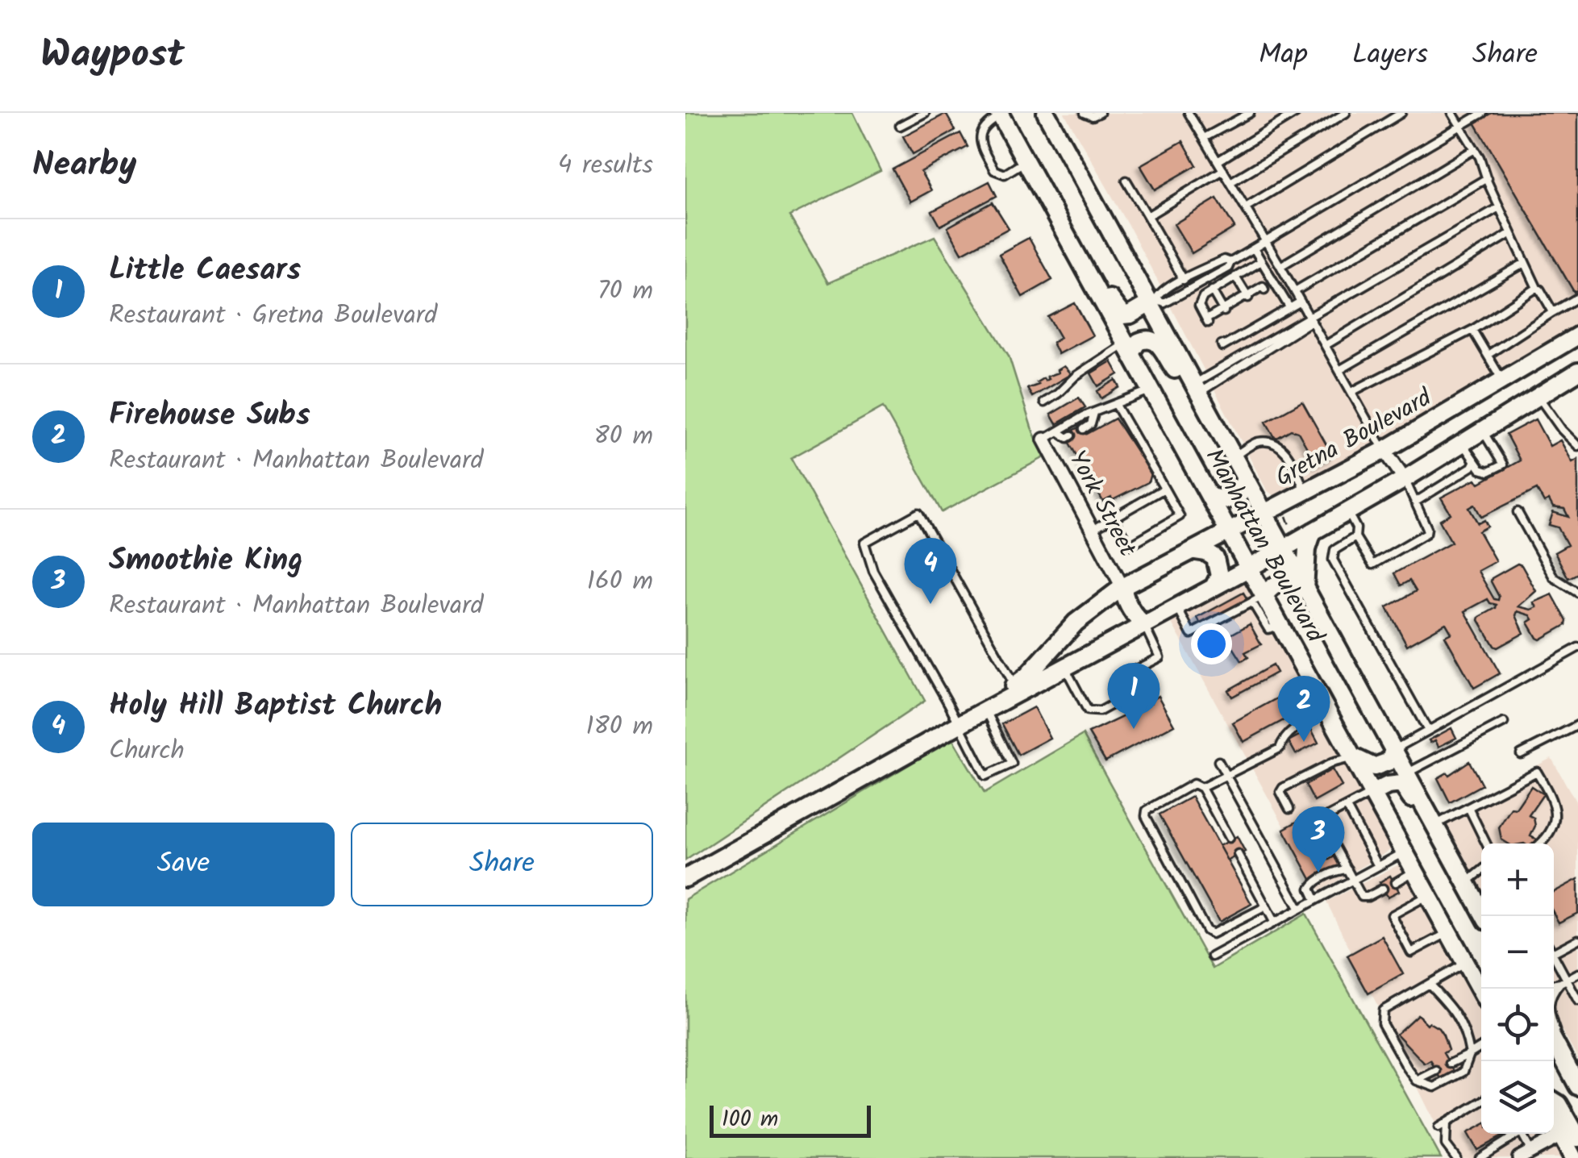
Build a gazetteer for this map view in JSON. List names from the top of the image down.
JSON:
{
  "streets": {
    "street": ["Gretna Boulevard", "York Street", "Manhattan Boulevard"]
  },
  "crossings": [
    ["Gretna Boulevard", "York Street"],
    ["Gretna Boulevard", "Manhattan Boulevard"]
  ],
  "scale_bar": "100 m",
  "page": {
    "header": "Waypost",
    "nav": ["Map", "Layers", "Share"],
    "heading": ["Nearby", "4 results"],
    "list": [
      {
        "mark": "1",
        "name": "Little Caesars",
        "note": "Restaurant · Gretna Boulevard",
        "value": "70 m"
      },
      {
        "mark": "2",
        "name": "Firehouse Subs",
        "note": "Restaurant · Manhattan Boulevard",
        "value": "80 m"
      },
      {
        "mark": "3",
        "name": "Smoothie King",
        "note": "Restaurant · Manhattan Boulevard",
        "value": "160 m"
      },
      {
        "mark": "4",
        "name": "Holy Hill Baptist Church",
        "note": "Church",
        "value": "180 m"
      }
    ],
    "pins": [
      "4",
      "1",
      "2",
      "3"
    ],
    "buttons": ["Save", "Share"],
    "map_buttons": ["+", "−"],
    "scale": "100 m"
  }
}
